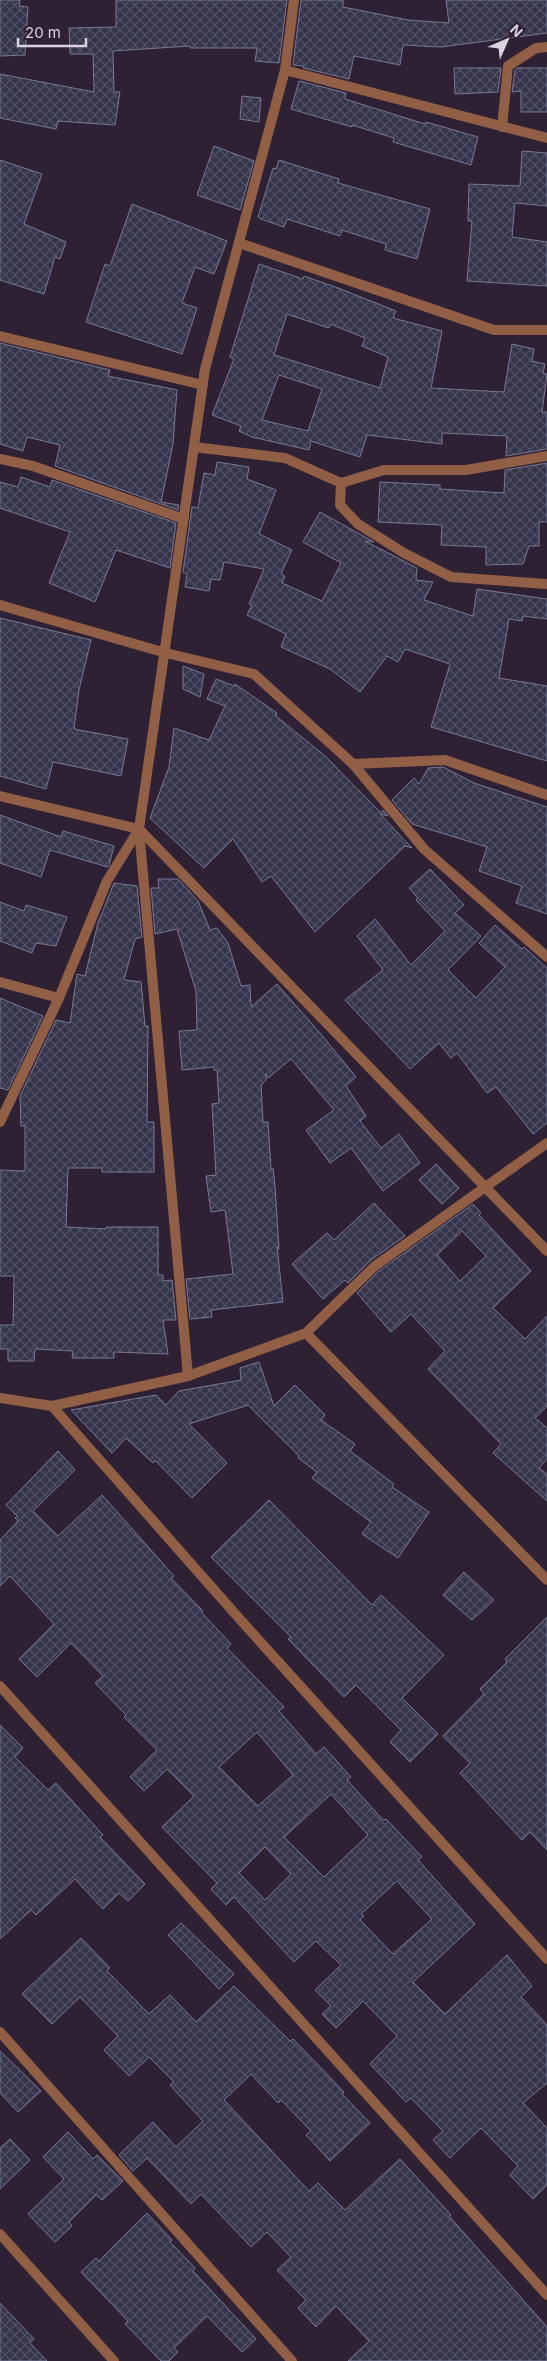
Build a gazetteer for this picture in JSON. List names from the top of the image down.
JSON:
{
  "scale_bar": "20 m",
  "north": "top right"
}
